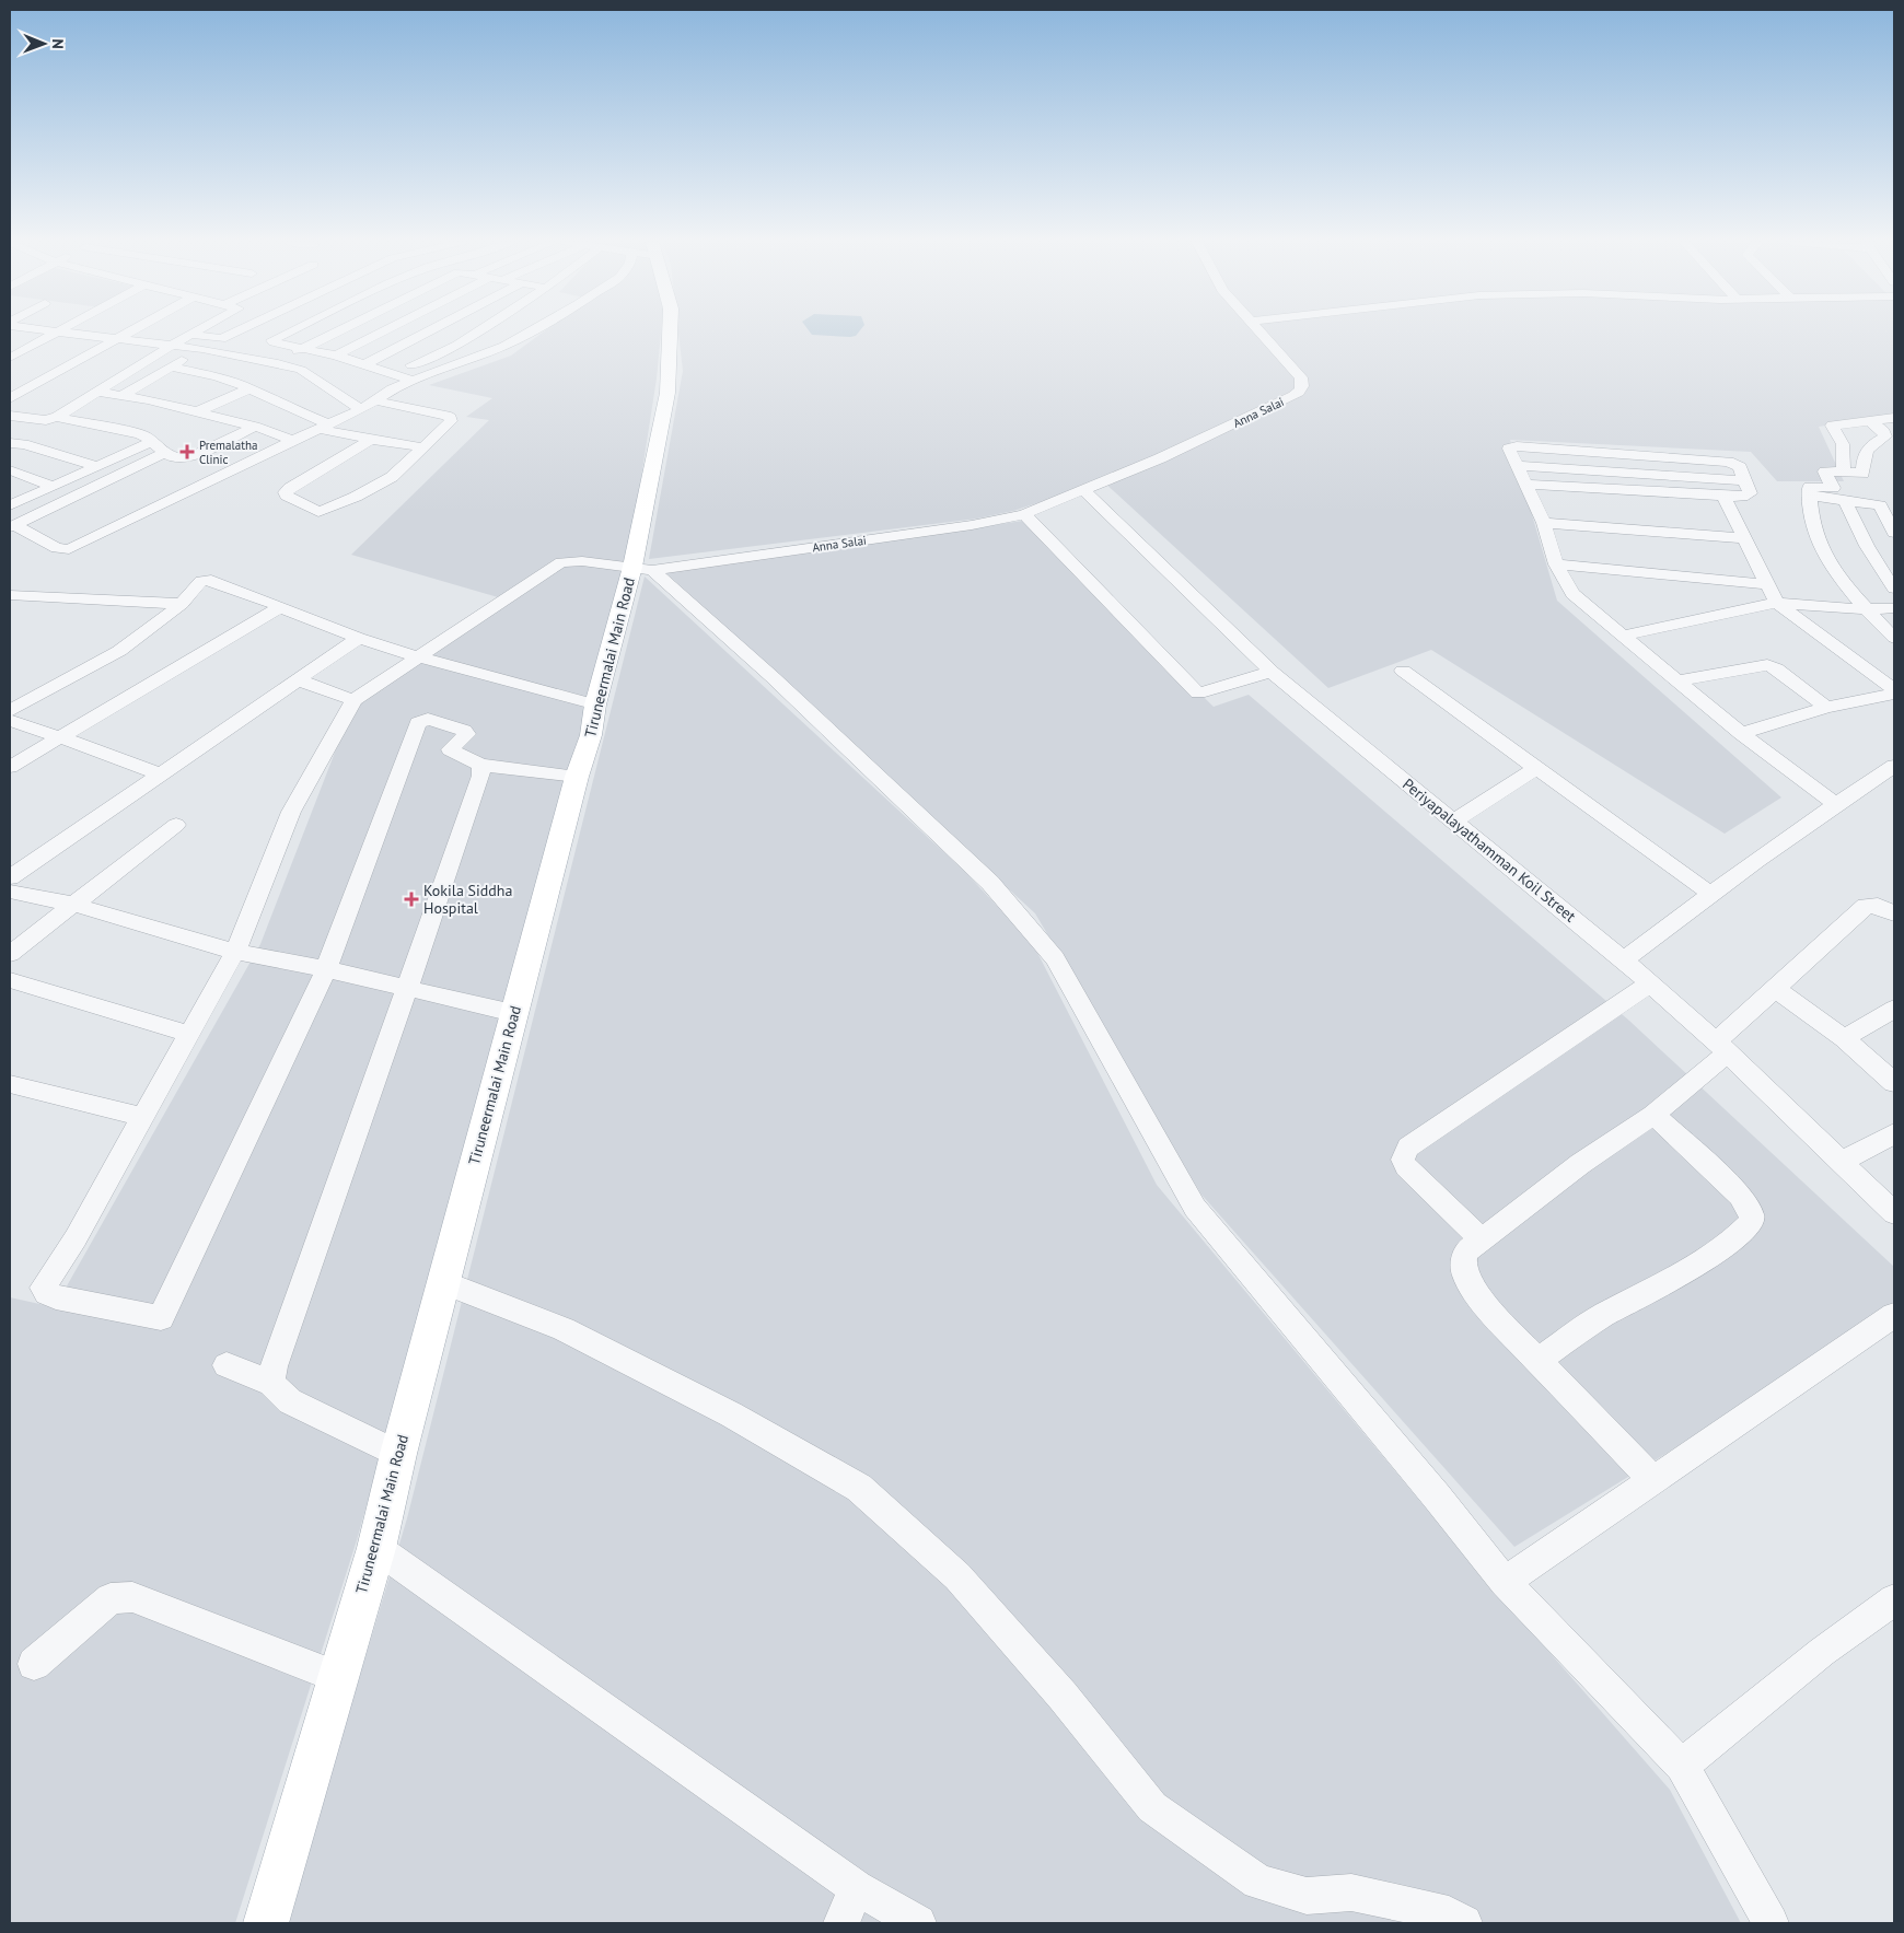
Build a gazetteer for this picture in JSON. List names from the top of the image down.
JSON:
{
  "streets": {
    "main road": ["Tiruneermalai Main Road"],
    "street": ["Anna Salai", "Periyapalayathamman Koil Street"]
  },
  "crossings": [
    ["Anna Salai", "Tiruneermalai Main Road"],
    ["Anna Salai", "Periyapalayathamman Koil Street"]
  ],
  "places": {
    "health": ["Premalatha Clinic", "Kokila Siddha Hospital"]
  },
  "north": "right"
}
